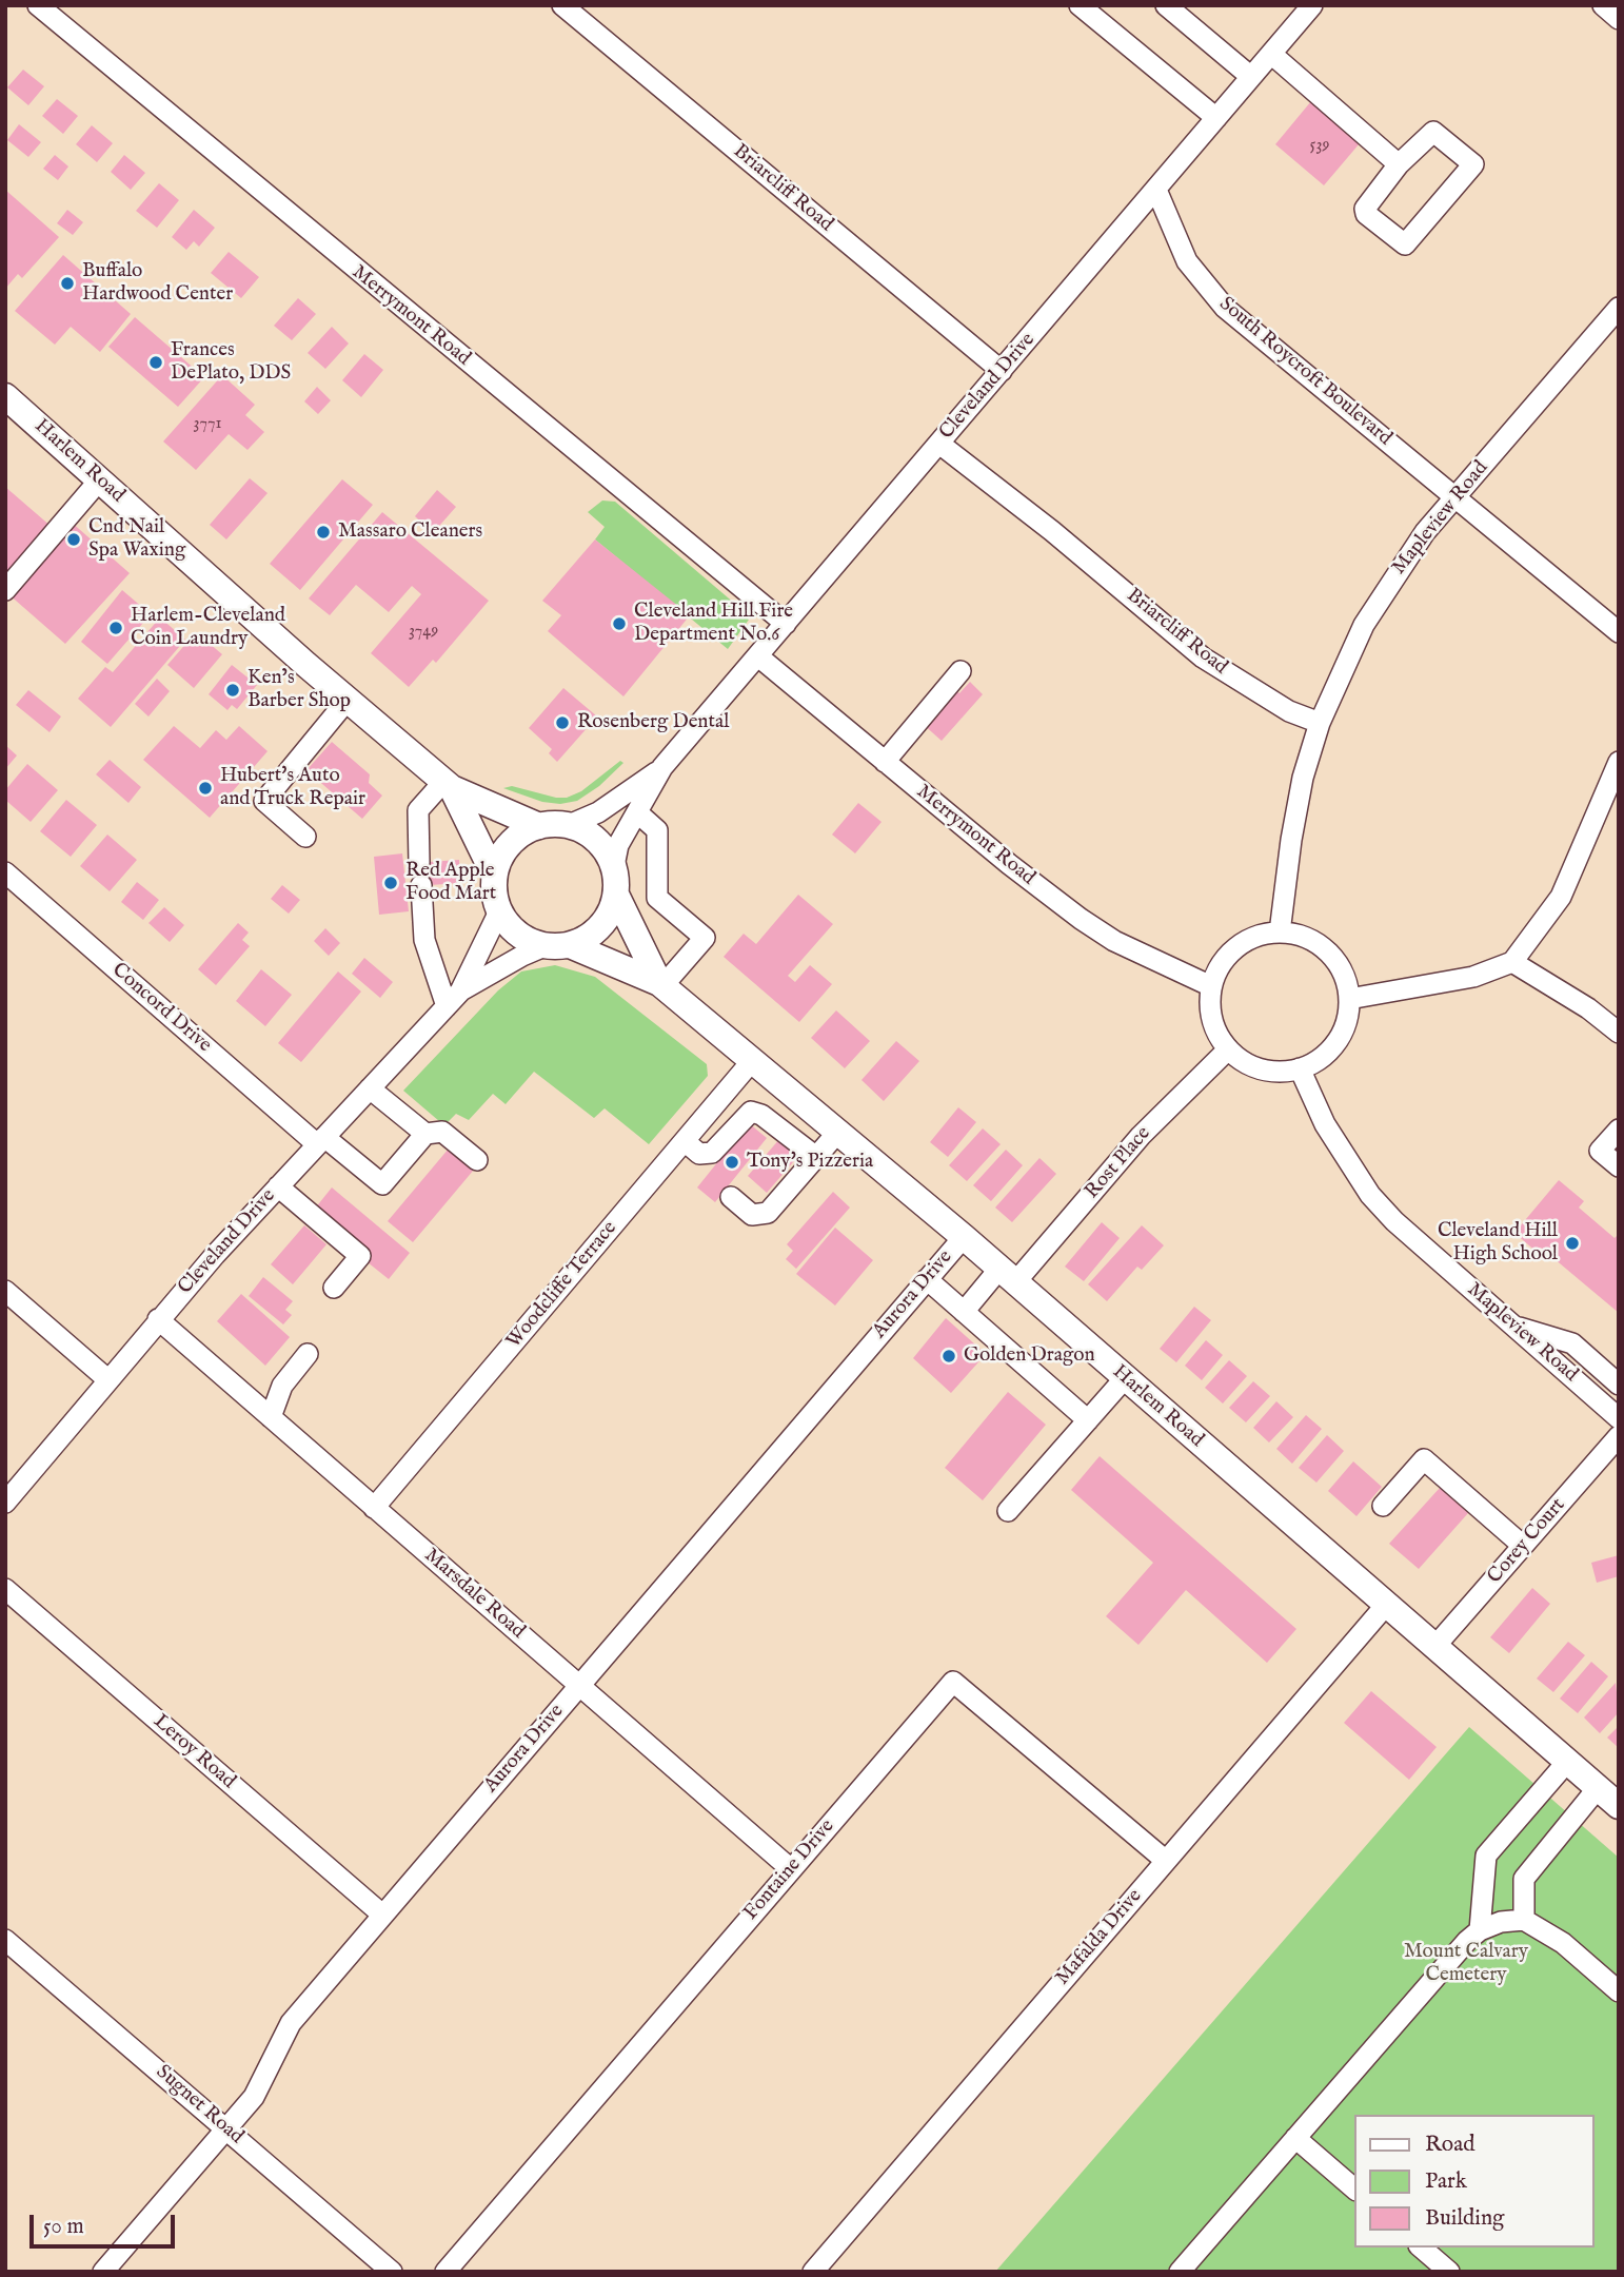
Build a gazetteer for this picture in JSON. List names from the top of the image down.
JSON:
{
  "streets": {
    "main road": ["Harlem Road"],
    "street": [
      "Briarcliff Road",
      "Merrymont Road",
      "South Roycroft Boulevard",
      "Cleveland Drive",
      "Mapleview Road",
      "Concord Drive",
      "Rost Place",
      "Woodcliffe Terrace",
      "Aurora Drive",
      "Corey Court",
      "Marsdale Road",
      "Leroy Road",
      "Fontaine Drive",
      "Mafalda Drive",
      "Sugnet Road"
    ]
  },
  "crossings": [
    ["Briarcliff Road", "Cleveland Drive"],
    ["Briarcliff Road", "Mapleview Road"],
    ["Merrymont Road", "Cleveland Drive"],
    ["Merrymont Road", "Mapleview Road"],
    ["Merrymont Road", "Rost Place"],
    ["South Roycroft Boulevard", "Cleveland Drive"],
    ["South Roycroft Boulevard", "Mapleview Road"],
    ["Cleveland Drive", "Harlem Road"],
    ["Cleveland Drive", "Concord Drive"],
    ["Cleveland Drive", "Marsdale Road"],
    ["Harlem Road", "Rost Place"],
    ["Harlem Road", "Woodcliffe Terrace"],
    ["Harlem Road", "Aurora Drive"],
    ["Harlem Road", "Corey Court"],
    ["Harlem Road", "Mafalda Drive"],
    ["Mapleview Road", "Rost Place"],
    ["Woodcliffe Terrace", "Marsdale Road"],
    ["Aurora Drive", "Marsdale Road"],
    ["Aurora Drive", "Leroy Road"],
    ["Aurora Drive", "Sugnet Road"],
    ["Marsdale Road", "Fontaine Drive"],
    ["Fontaine Drive", "Mafalda Drive"]
  ],
  "parks": ["Mount Calvary Cemetery"],
  "places": [
    "Buffalo Hardwood Center",
    "Frances DePlato, DDS",
    "Massaro Cleaners",
    "Cnd Nail Spa Waxing",
    "Cleveland Hill Fire Department No.6",
    "Harlem-Cleveland Coin Laundry",
    "Ken’s Barber Shop",
    "Rosenberg Dental",
    "Hubert's Auto and Truck Repair",
    "Red Apple Food Mart",
    "Tony's Pizzeria",
    "Cleveland Hill High School",
    "Golden Dragon"
  ],
  "house_numbers": ["539", "3771", "3749"],
  "legend": ["Road", "Park", "Building"],
  "scale_bar": "50 m"
}
